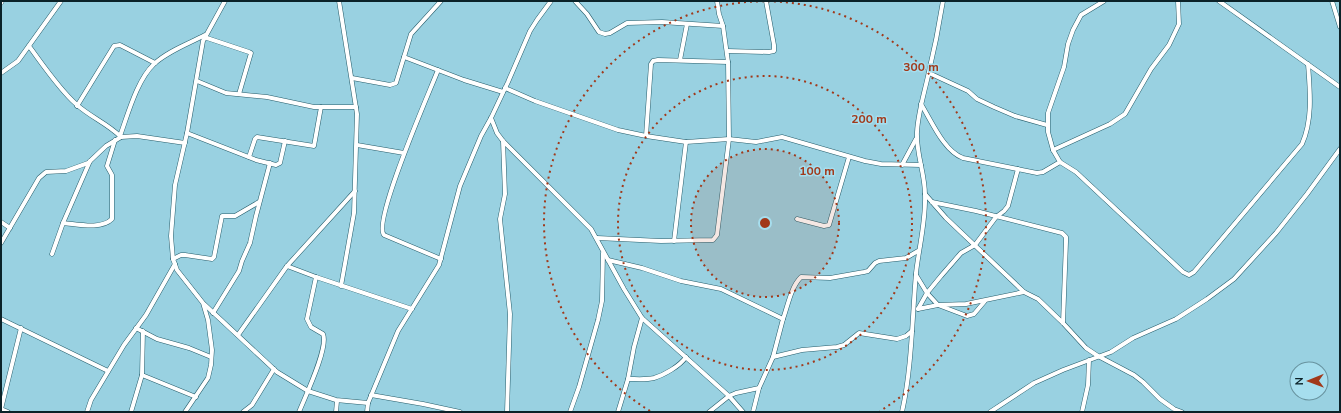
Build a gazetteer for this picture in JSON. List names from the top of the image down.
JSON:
{
  "north": "left",
  "rings": ["300 m", "200 m", "100 m"]
}
